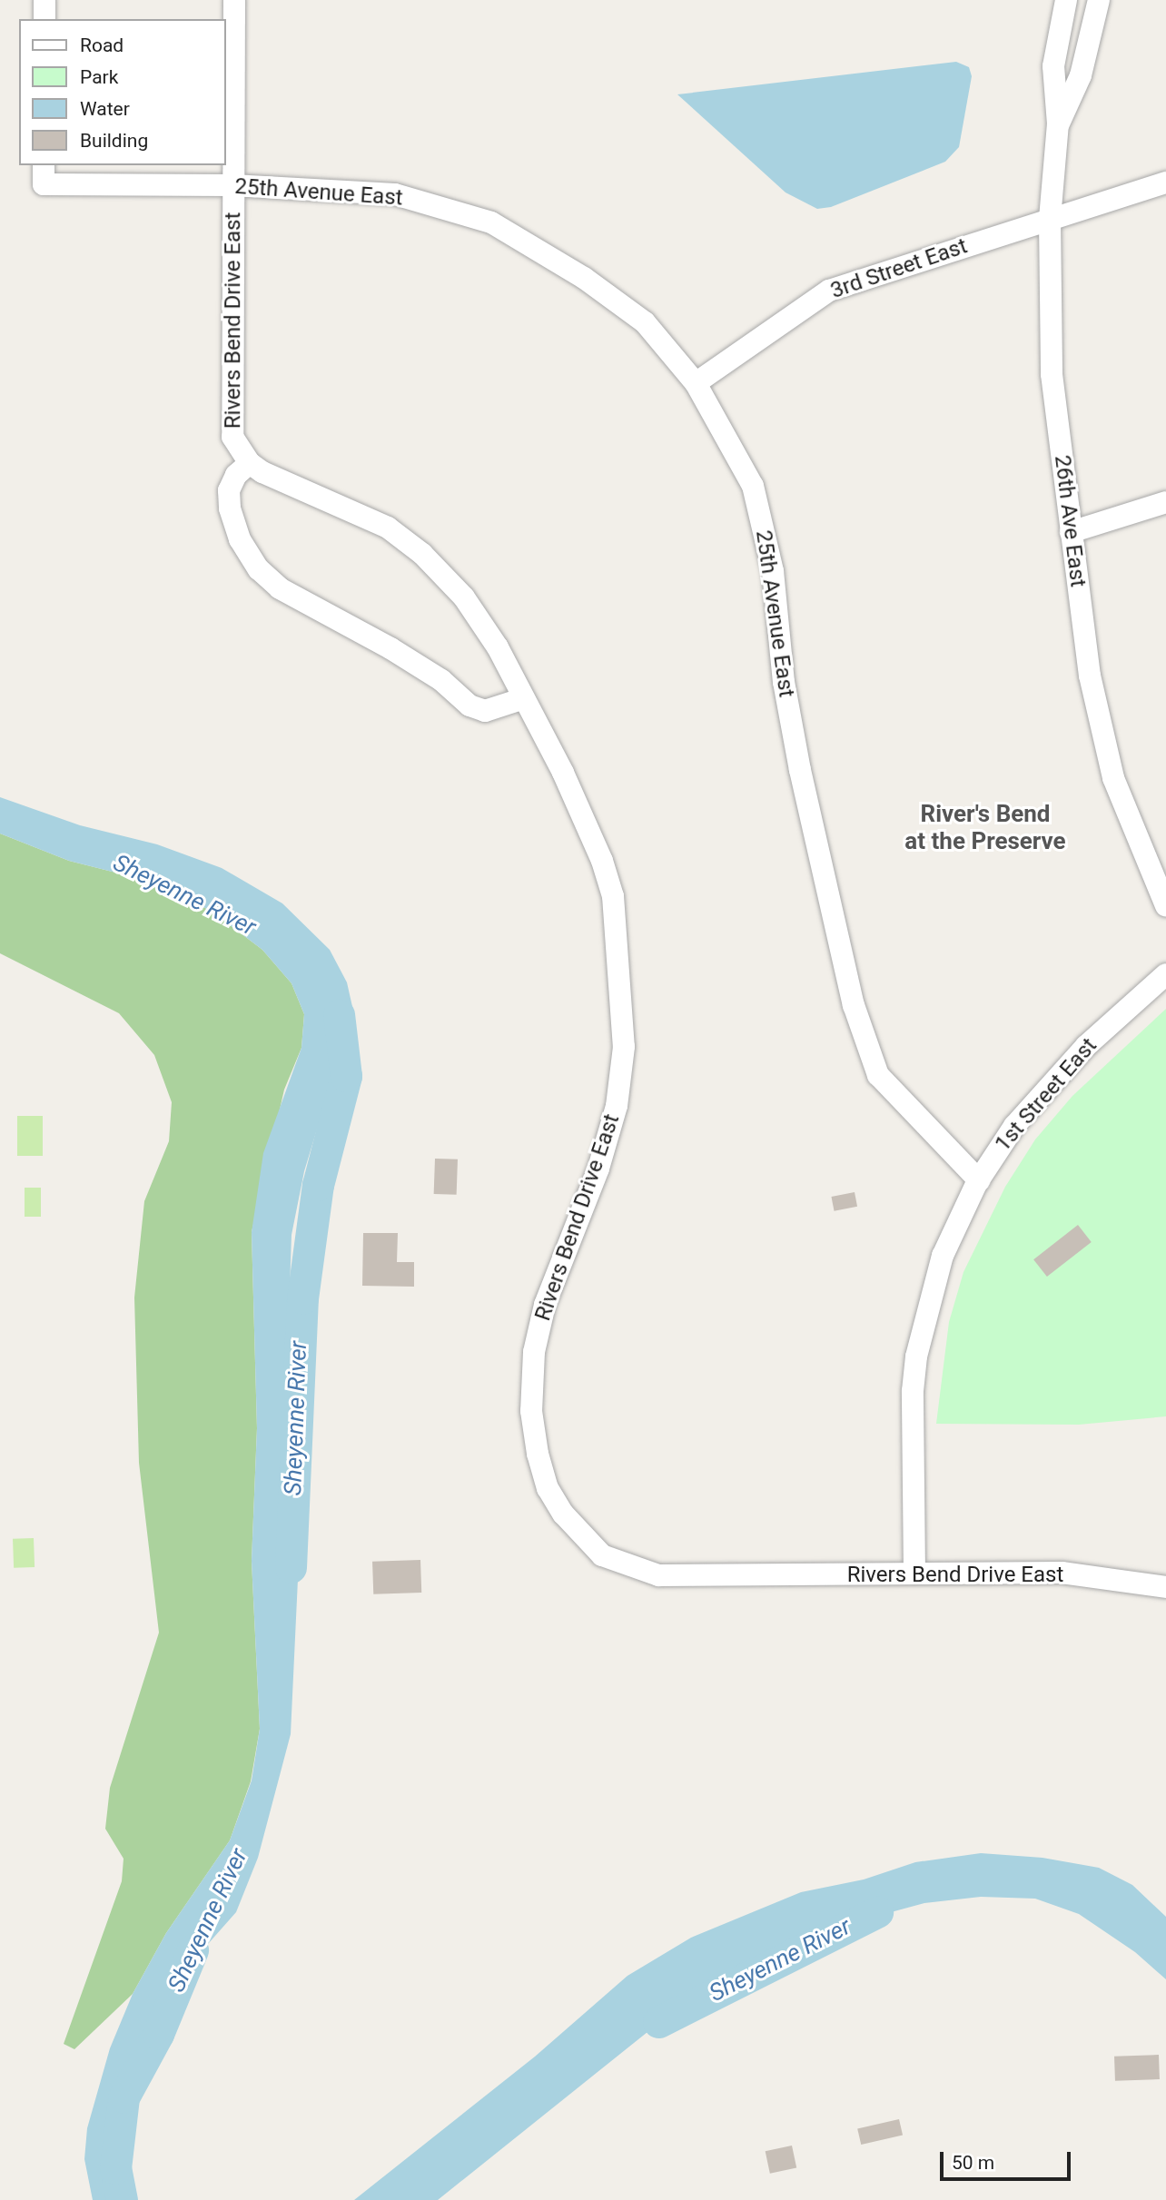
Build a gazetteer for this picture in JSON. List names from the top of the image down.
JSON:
{
  "streets": {
    "street": [
      "25th Avenue East",
      "3rd Street East",
      "Rivers Bend Drive East",
      "26th Ave East",
      "1st Street East"
    ]
  },
  "crossings": [
    ["25th Avenue East", "3rd Street East"],
    ["25th Avenue East", "Rivers Bend Drive East"],
    ["25th Avenue East", "1st Street East"],
    ["3rd Street East", "26th Ave East"],
    ["Rivers Bend Drive East", "1st Street East"]
  ],
  "districts": ["River's Bend at the Preserve"],
  "water": ["Sheyenne River"],
  "legend": [
    "Road",
    "Park",
    "Water",
    "Building"
  ],
  "scale_bar": "50 m"
}
